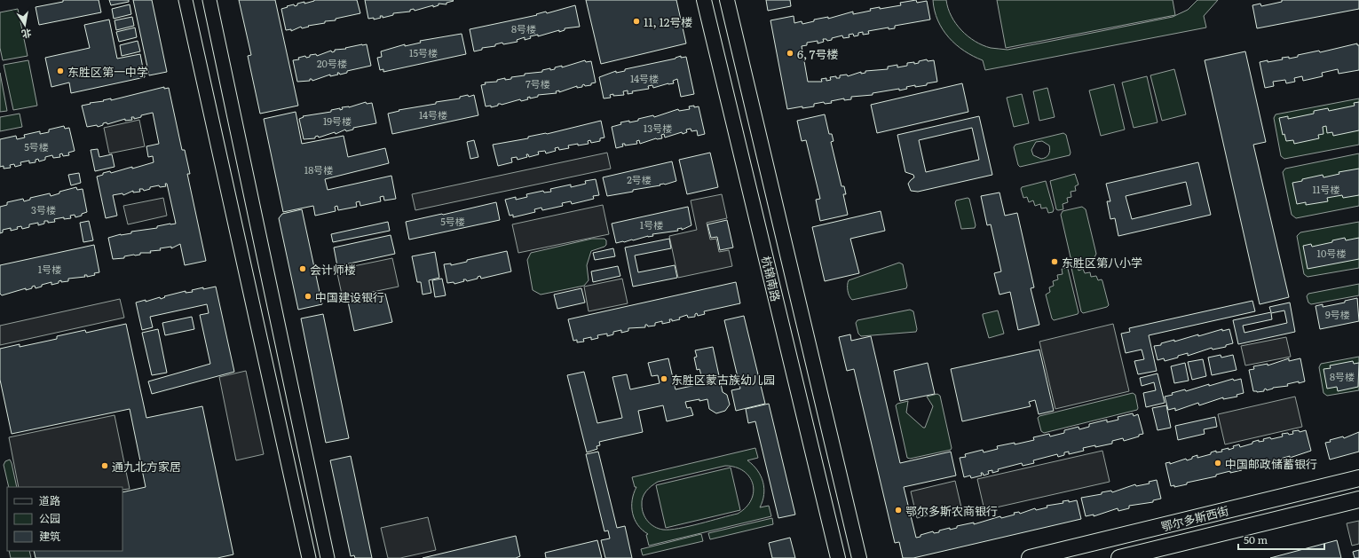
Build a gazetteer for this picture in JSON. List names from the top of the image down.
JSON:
{
  "streets": {
    "main road": ["杭锦南路", "鄂尔多斯西街"]
  },
  "places": [
    "11, 12号楼",
    "6, 7号楼",
    "东胜区第一中学",
    "东胜区第八小学",
    "会计师楼",
    "中国建设银行",
    "东胜区蒙古族幼儿园",
    "中国邮政储蓄银行",
    "通九北方家居",
    "鄂尔多斯农商银行"
  ],
  "house_numbers": [
    "8号楼",
    "15号楼",
    "20号楼",
    "14号楼",
    "7号楼",
    "14号楼",
    "19号楼",
    "13号楼",
    "5号楼",
    "18号楼",
    "2号楼",
    "11号楼",
    "3号楼",
    "5号楼",
    "1号楼",
    "10号楼",
    "1号楼",
    "9号楼",
    "8号楼"
  ],
  "legend": ["道路", "公园", "建筑"],
  "scale_bar": "50 m",
  "north": "bottom"
}
